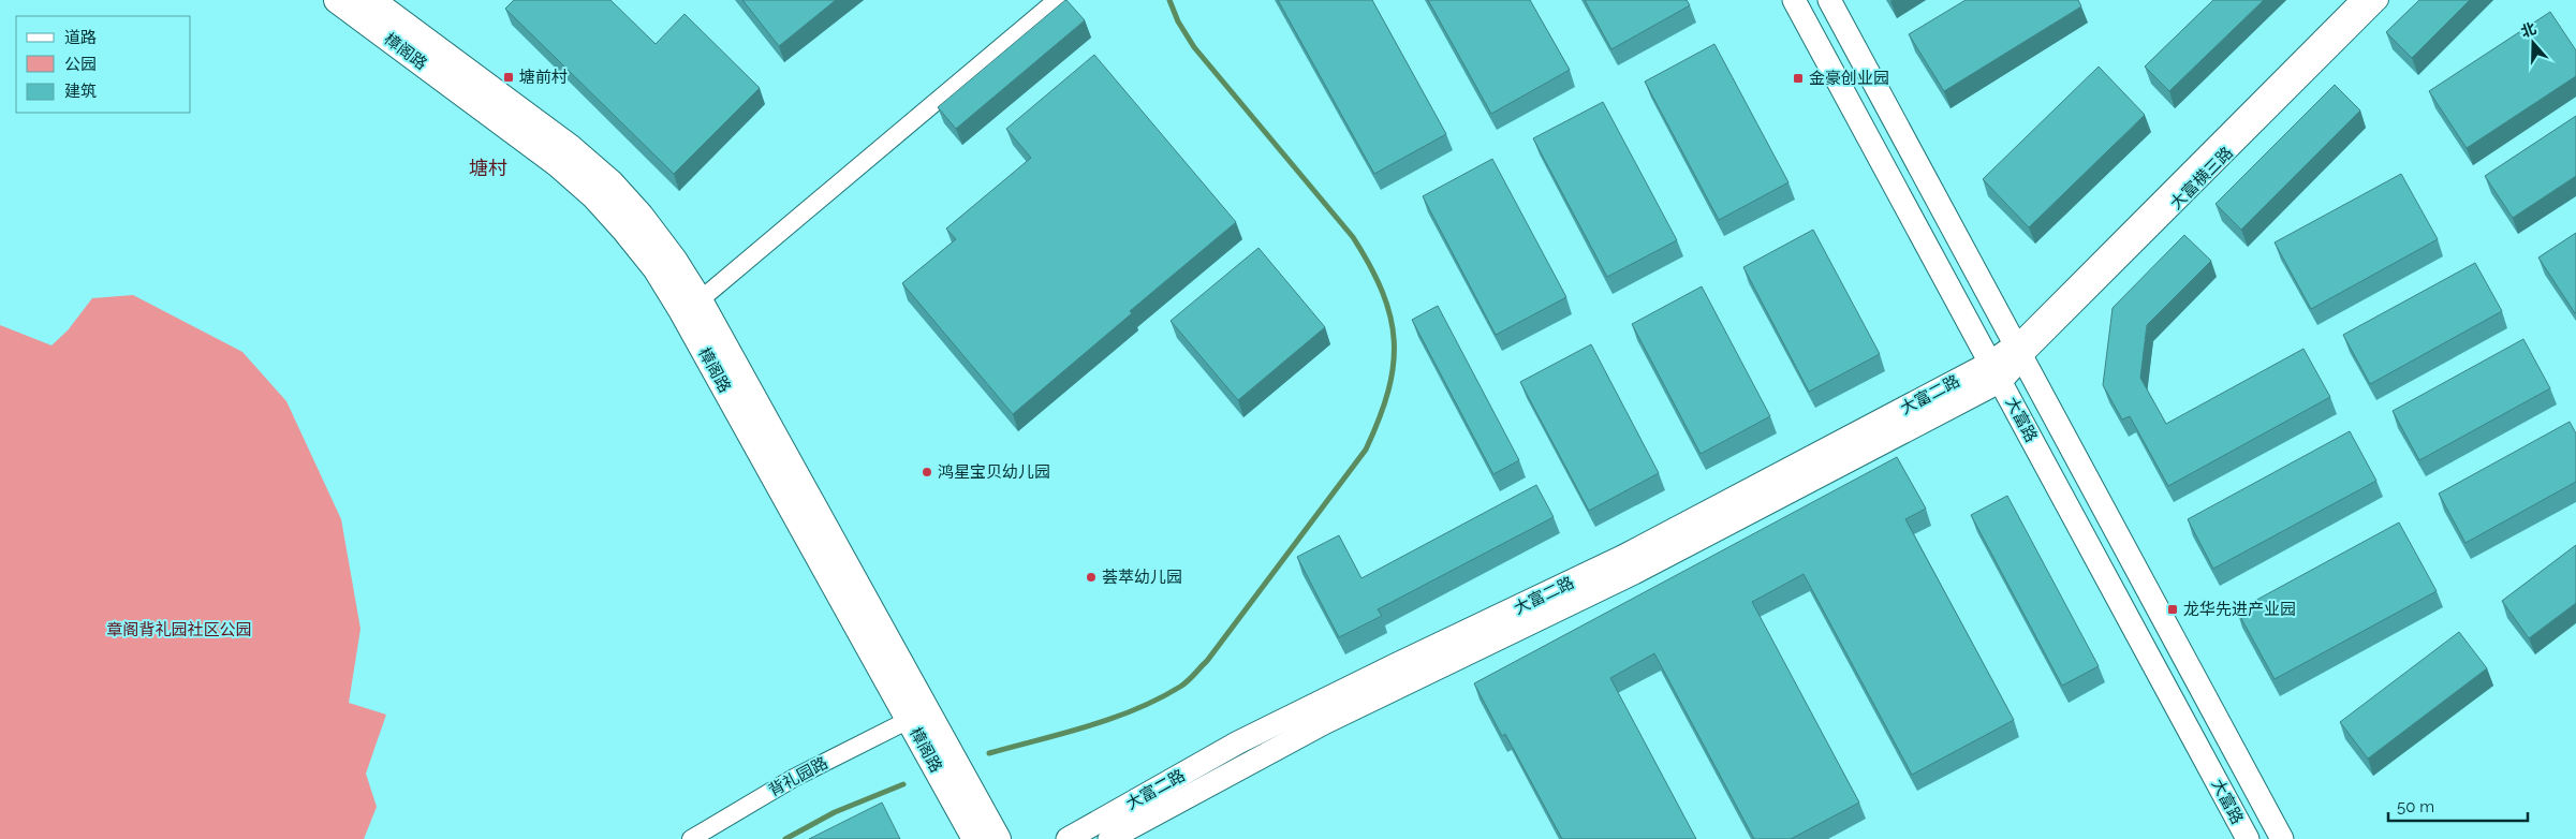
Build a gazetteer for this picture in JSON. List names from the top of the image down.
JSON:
{
  "streets": {
    "main road": ["樟阁路"],
    "street": [
      "大富横三路",
      "大富二路",
      "大富路",
      "背礼园路"
    ]
  },
  "crossings": [
    ["樟阁路", "背礼园路"],
    ["大富横三路", "大富二路"],
    ["大富横三路", "大富路"],
    ["大富二路", "大富路"]
  ],
  "districts": ["塘村"],
  "parks": ["章阁背礼园社区公园"],
  "places": {
    "transit": ["塘前村", "金豪创业园", "龙华先进产业园"],
    "other": ["鸿星宝贝幼儿园", "荟萃幼儿园"]
  },
  "legend": ["道路", "公园", "建筑"],
  "scale_bar": "50 m",
  "north": "top"
}
